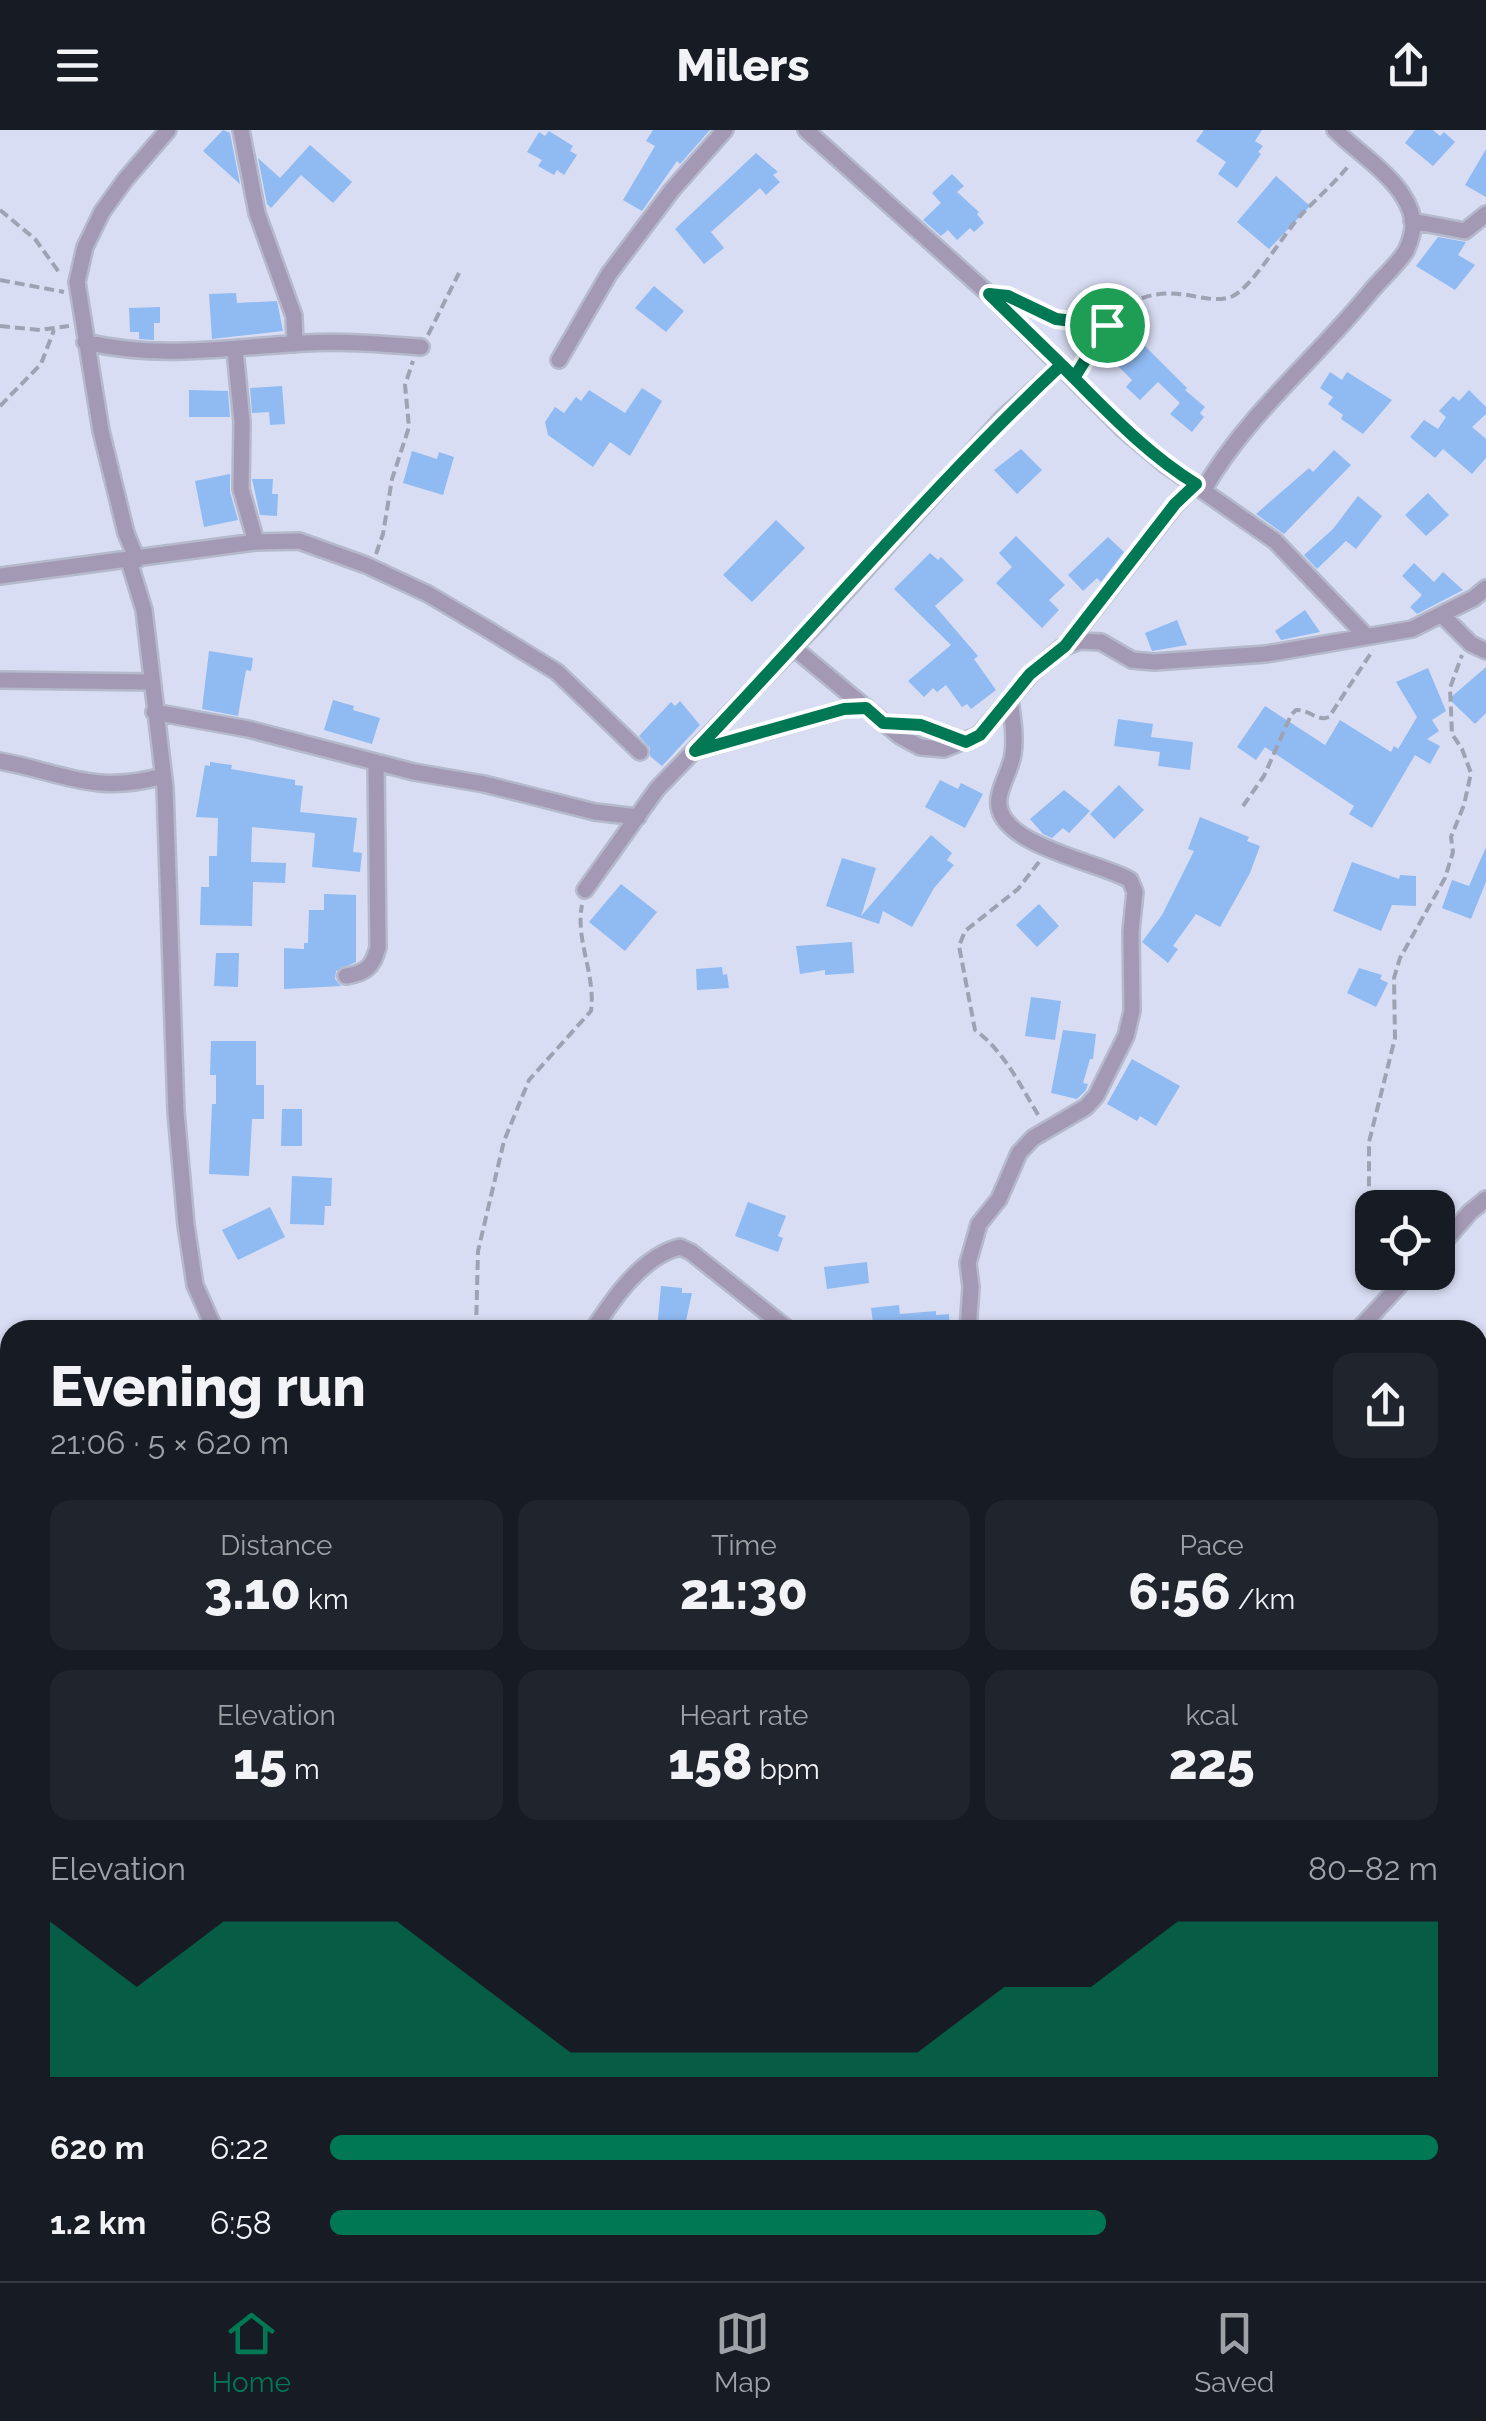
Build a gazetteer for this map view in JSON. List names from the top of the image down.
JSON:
{
  "page": {
    "header": "Milers",
    "heading": ["Evening run", "21:06 · 5 × 620 m"],
    "stats": [
      ["Distance", "3.10 km"],
      ["Time", "21:30"],
      ["Pace", "6:56 /km"],
      ["Elevation", "15 m"],
      ["Heart rate", "158 bpm"],
      ["kcal", "225"]
    ],
    "chart": ["Elevation", "80–82 m"],
    "list": [
      {
        "name": "620 m",
        "note": "6:22"
      },
      {
        "name": "1.2 km",
        "note": "6:58"
      }
    ],
    "tabs": ["Home", "Map", "Saved"]
  }
}
